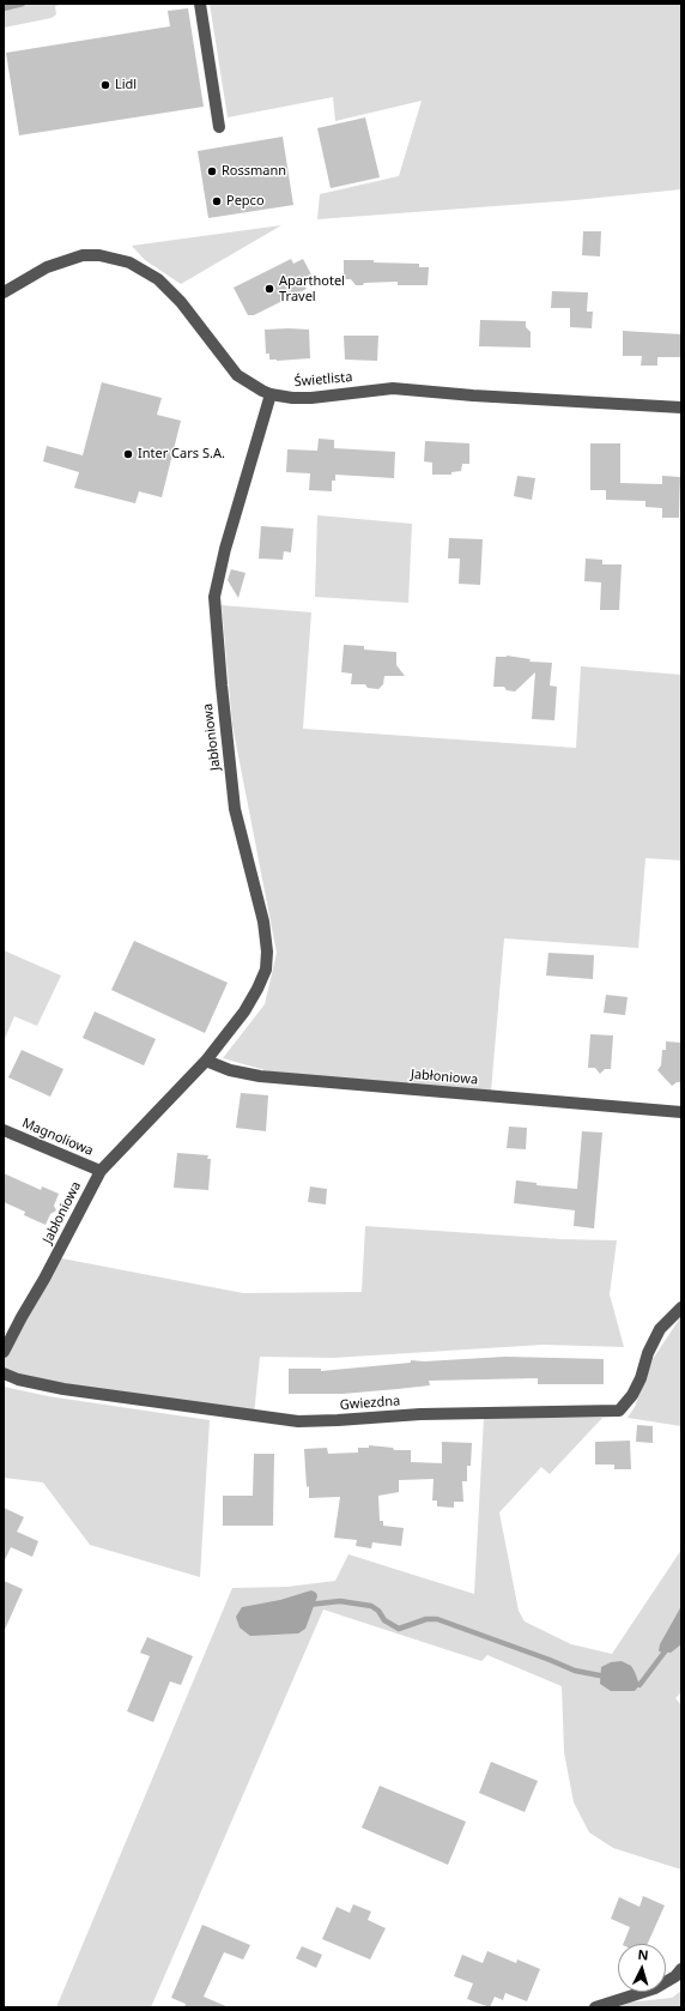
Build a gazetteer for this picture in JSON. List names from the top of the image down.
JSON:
{
  "streets": {
    "street": [
      "Świetlista",
      "Jabłoniowa",
      "Magnoliowa",
      "Gwiezdna"
    ]
  },
  "crossings": [
    ["Świetlista", "Jabłoniowa"],
    ["Jabłoniowa", "Magnoliowa"]
  ],
  "places": [
    "Lidl",
    "Rossmann",
    "Pepco",
    "Aparthotel Travel",
    "Inter Cars S.A."
  ],
  "north": "top"
}
